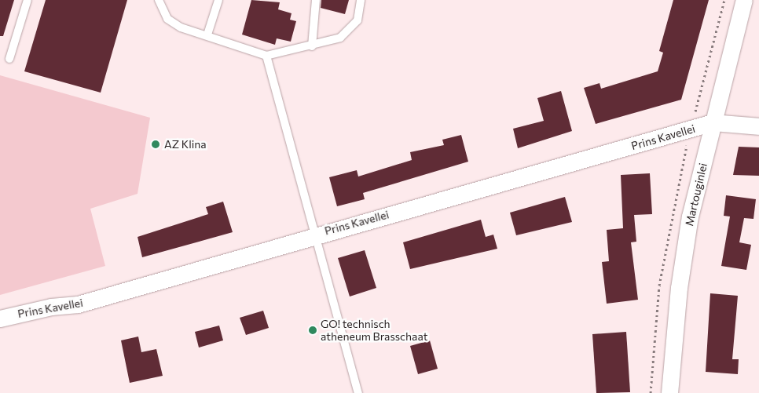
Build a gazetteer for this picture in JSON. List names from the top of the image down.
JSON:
{
  "streets": {
    "street": ["Prins Kavellei", "Martouginlei"]
  },
  "crossings": [
    ["Prins Kavellei", "Martouginlei"]
  ],
  "places": ["AZ Klina", "GO! technisch atheneum Brasschaat"]
}
